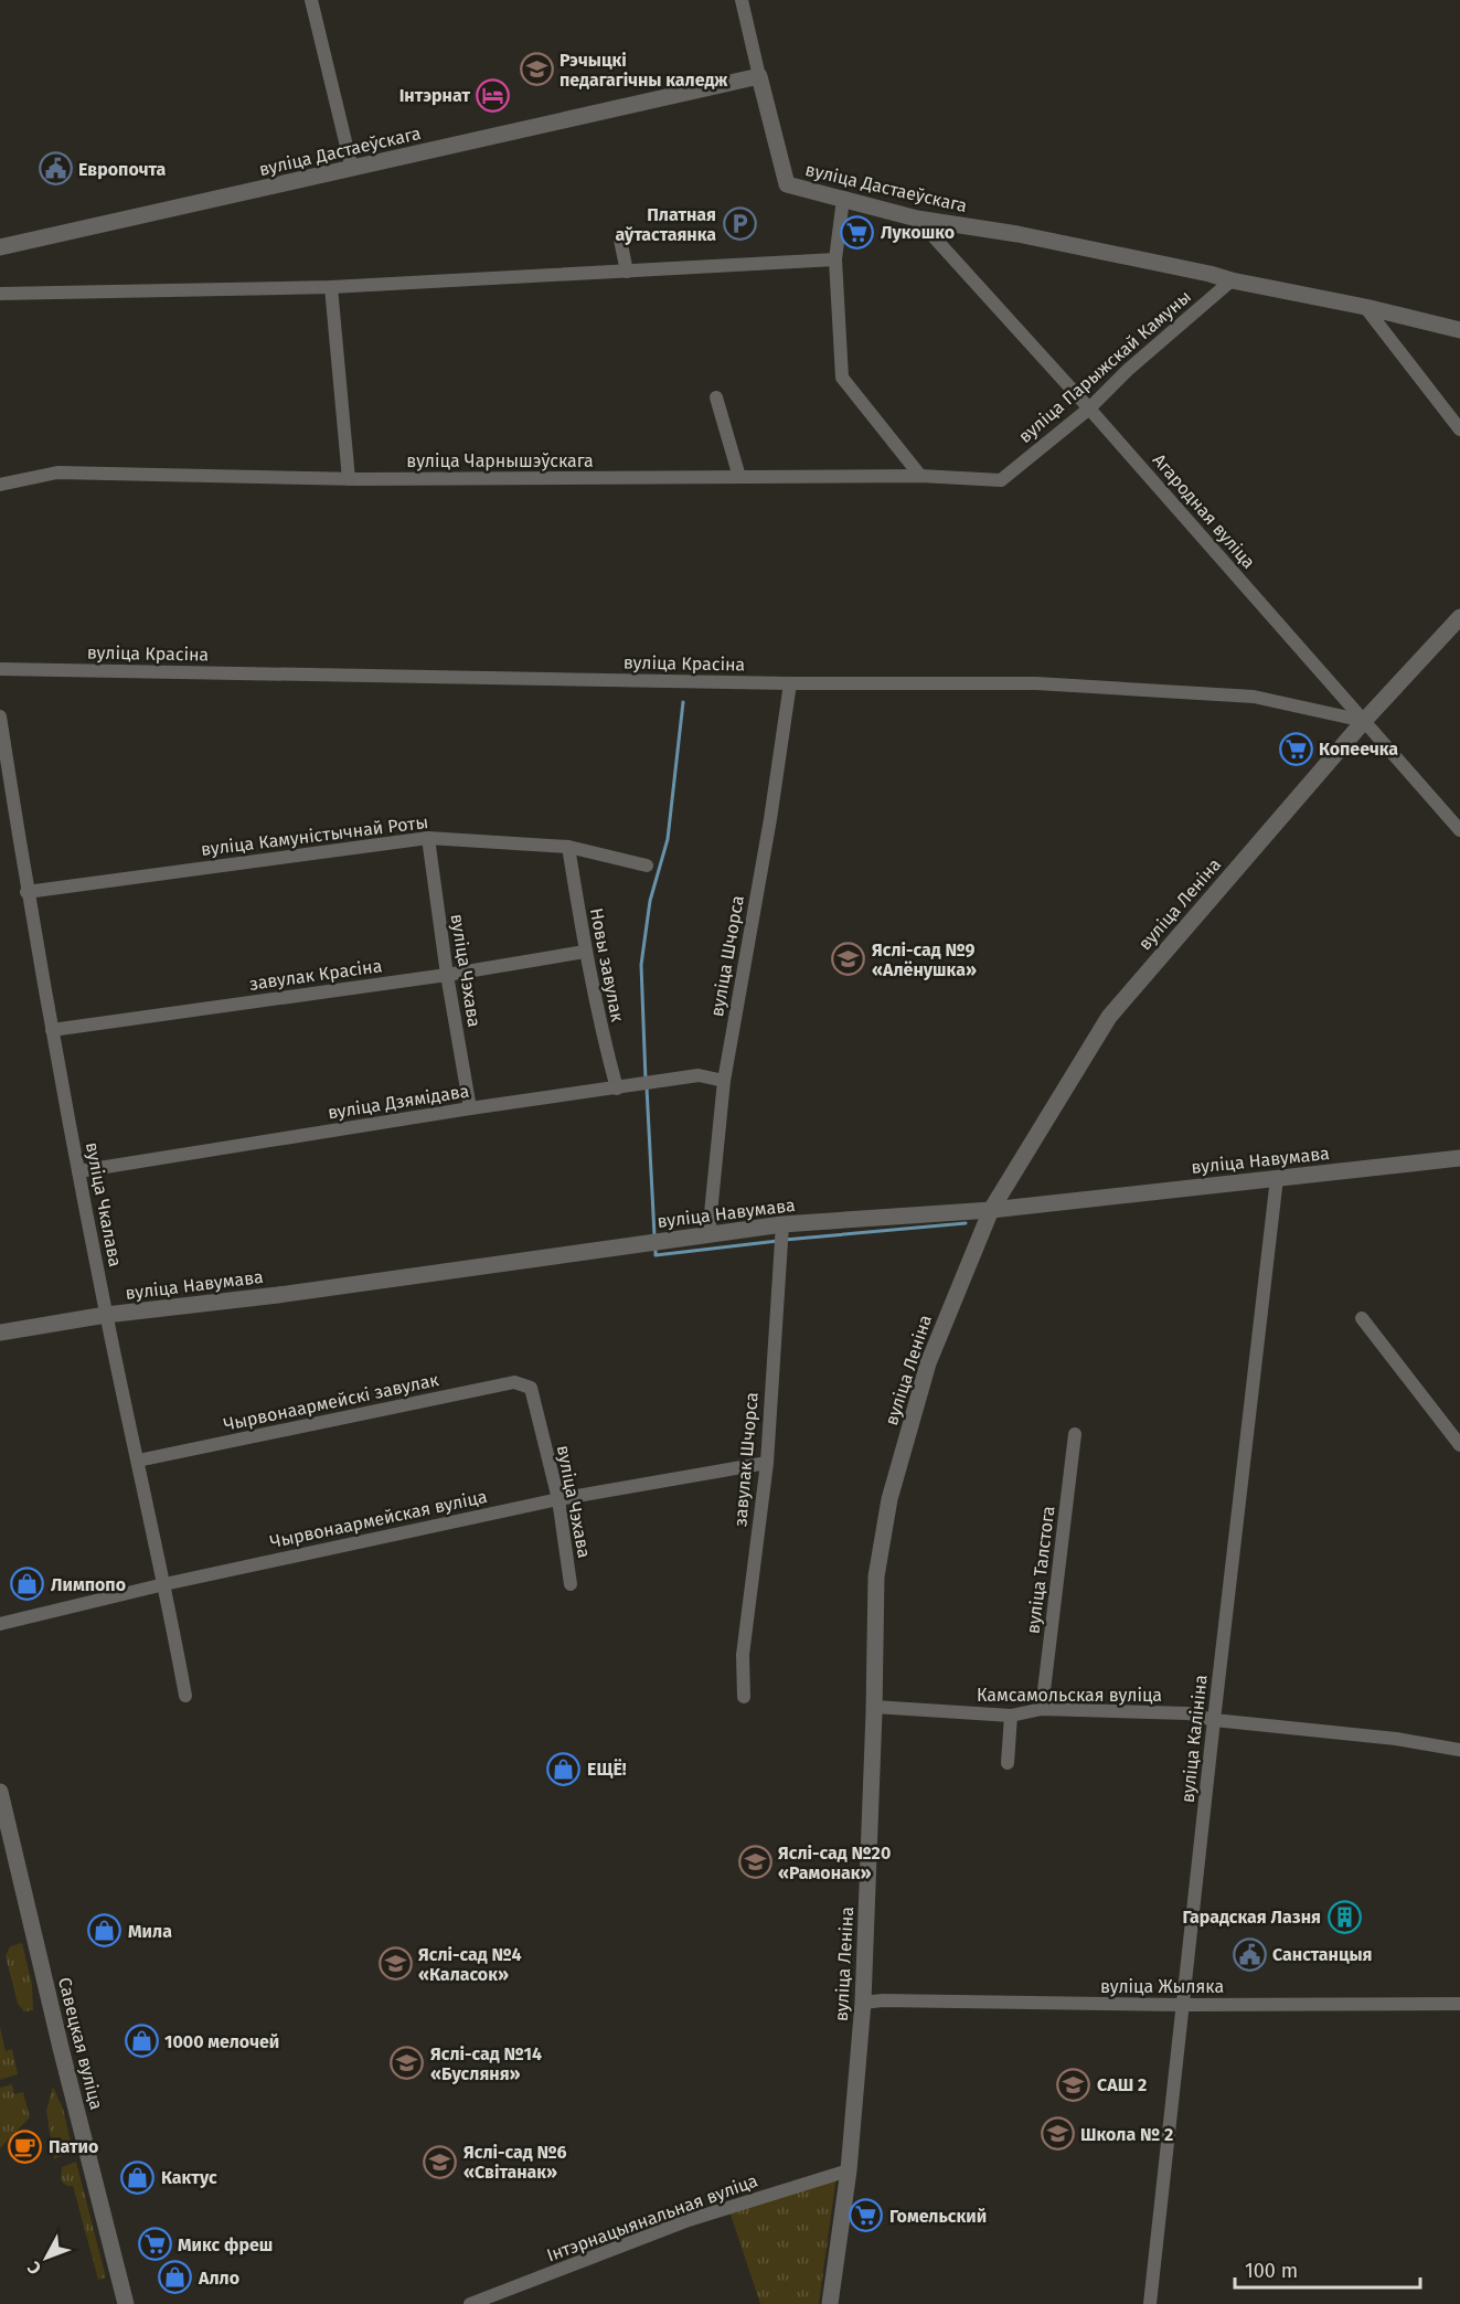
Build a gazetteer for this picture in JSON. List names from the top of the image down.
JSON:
{
  "streets": {
    "street": [
      "вуліца Дастаеўскага",
      "вуліца Парыжскай Камуны",
      "вуліца Чарнышэўскага",
      "Агародная вуліца",
      "вуліца Красіна",
      "вуліца Камуністычнай Роты",
      "вуліца Леніна",
      "вуліца Шчорса",
      "Новы завулак",
      "вуліца Чэхава",
      "завулак Красіна",
      "вуліца Дзямідава",
      "вуліца Навумава",
      "вуліца Чкалава",
      "Чырвонаармейскі завулак",
      "завулак Шчорса",
      "Чырвонаармейская вуліца",
      "вуліца Талстога",
      "Камсамольская вуліца",
      "вуліца Калініна",
      "вуліца Жыляка",
      "Савецкая вуліца",
      "Інтэрнацыянальная вуліца"
    ]
  },
  "crossings": [
    ["вуліца Дастаеўскага", "вуліца Парыжскай Камуны"],
    ["вуліца Дастаеўскага", "Агародная вуліца"],
    ["вуліца Парыжскай Камуны", "вуліца Чарнышэўскага"],
    ["вуліца Парыжскай Камуны", "Агародная вуліца"],
    ["Агародная вуліца", "вуліца Красіна"],
    ["Агародная вуліца", "вуліца Леніна"],
    ["вуліца Красіна", "вуліца Леніна"],
    ["вуліца Красіна", "вуліца Шчорса"],
    ["вуліца Камуністычнай Роты", "Новы завулак"],
    ["вуліца Камуністычнай Роты", "вуліца Чэхава"],
    ["вуліца Камуністычнай Роты", "вуліца Чкалава"],
    ["вуліца Леніна", "вуліца Навумава"],
    ["вуліца Леніна", "Камсамольская вуліца"],
    ["вуліца Леніна", "вуліца Жыляка"],
    ["вуліца Леніна", "Інтэрнацыянальная вуліца"],
    ["вуліца Шчорса", "вуліца Дзямідава"],
    ["вуліца Шчорса", "вуліца Навумава"],
    ["Новы завулак", "завулак Красіна"],
    ["Новы завулак", "вуліца Дзямідава"],
    ["вуліца Чэхава", "завулак Красіна"],
    ["вуліца Чэхава", "вуліца Дзямідава"],
    ["вуліца Чэхава", "Чырвонаармейскі завулак"],
    ["вуліца Чэхава", "Чырвонаармейская вуліца"],
    ["завулак Красіна", "вуліца Чкалава"],
    ["вуліца Дзямідава", "вуліца Чкалава"],
    ["вуліца Навумава", "вуліца Чкалава"],
    ["вуліца Навумава", "завулак Шчорса"],
    ["вуліца Навумава", "вуліца Калініна"],
    ["вуліца Чкалава", "Чырвонаармейскі завулак"],
    ["вуліца Чкалава", "Чырвонаармейская вуліца"],
    ["завулак Шчорса", "Чырвонаармейская вуліца"],
    ["вуліца Талстога", "Камсамольская вуліца"],
    ["Камсамольская вуліца", "вуліца Калініна"],
    ["вуліца Калініна", "вуліца Жыляка"]
  ],
  "places": {
    "school or university": [
      "Рэчыцкі педагагічны каледж",
      "Яслі-сад №9 «Алёнушка»",
      "Яслі-сад №20 «Рамонак»",
      "Яслі-сад №4 «Каласок»",
      "Яслі-сад №14 «Бусляня»",
      "САШ 2",
      "Школа № 2",
      "Яслі-сад №6 «Світанак»"
    ],
    "hotel": ["Інтэрнат"],
    "public building": ["Европочта", "Санстанцыя"],
    "parking": ["Платная аўтастаянка"],
    "supermarket": [
      "Лукошко",
      "Копеечка",
      "Гомельский",
      "Микс фреш"
    ],
    "shop": [
      "Лимпопо",
      "ЕЩЁ!",
      "Мила",
      "1000 мелочей",
      "Кактус",
      "Алло"
    ],
    "building": ["Гарадская Лазня"],
    "cafe": ["Патио"]
  },
  "scale_bar": "100 m",
  "north": "bottom left"
}
